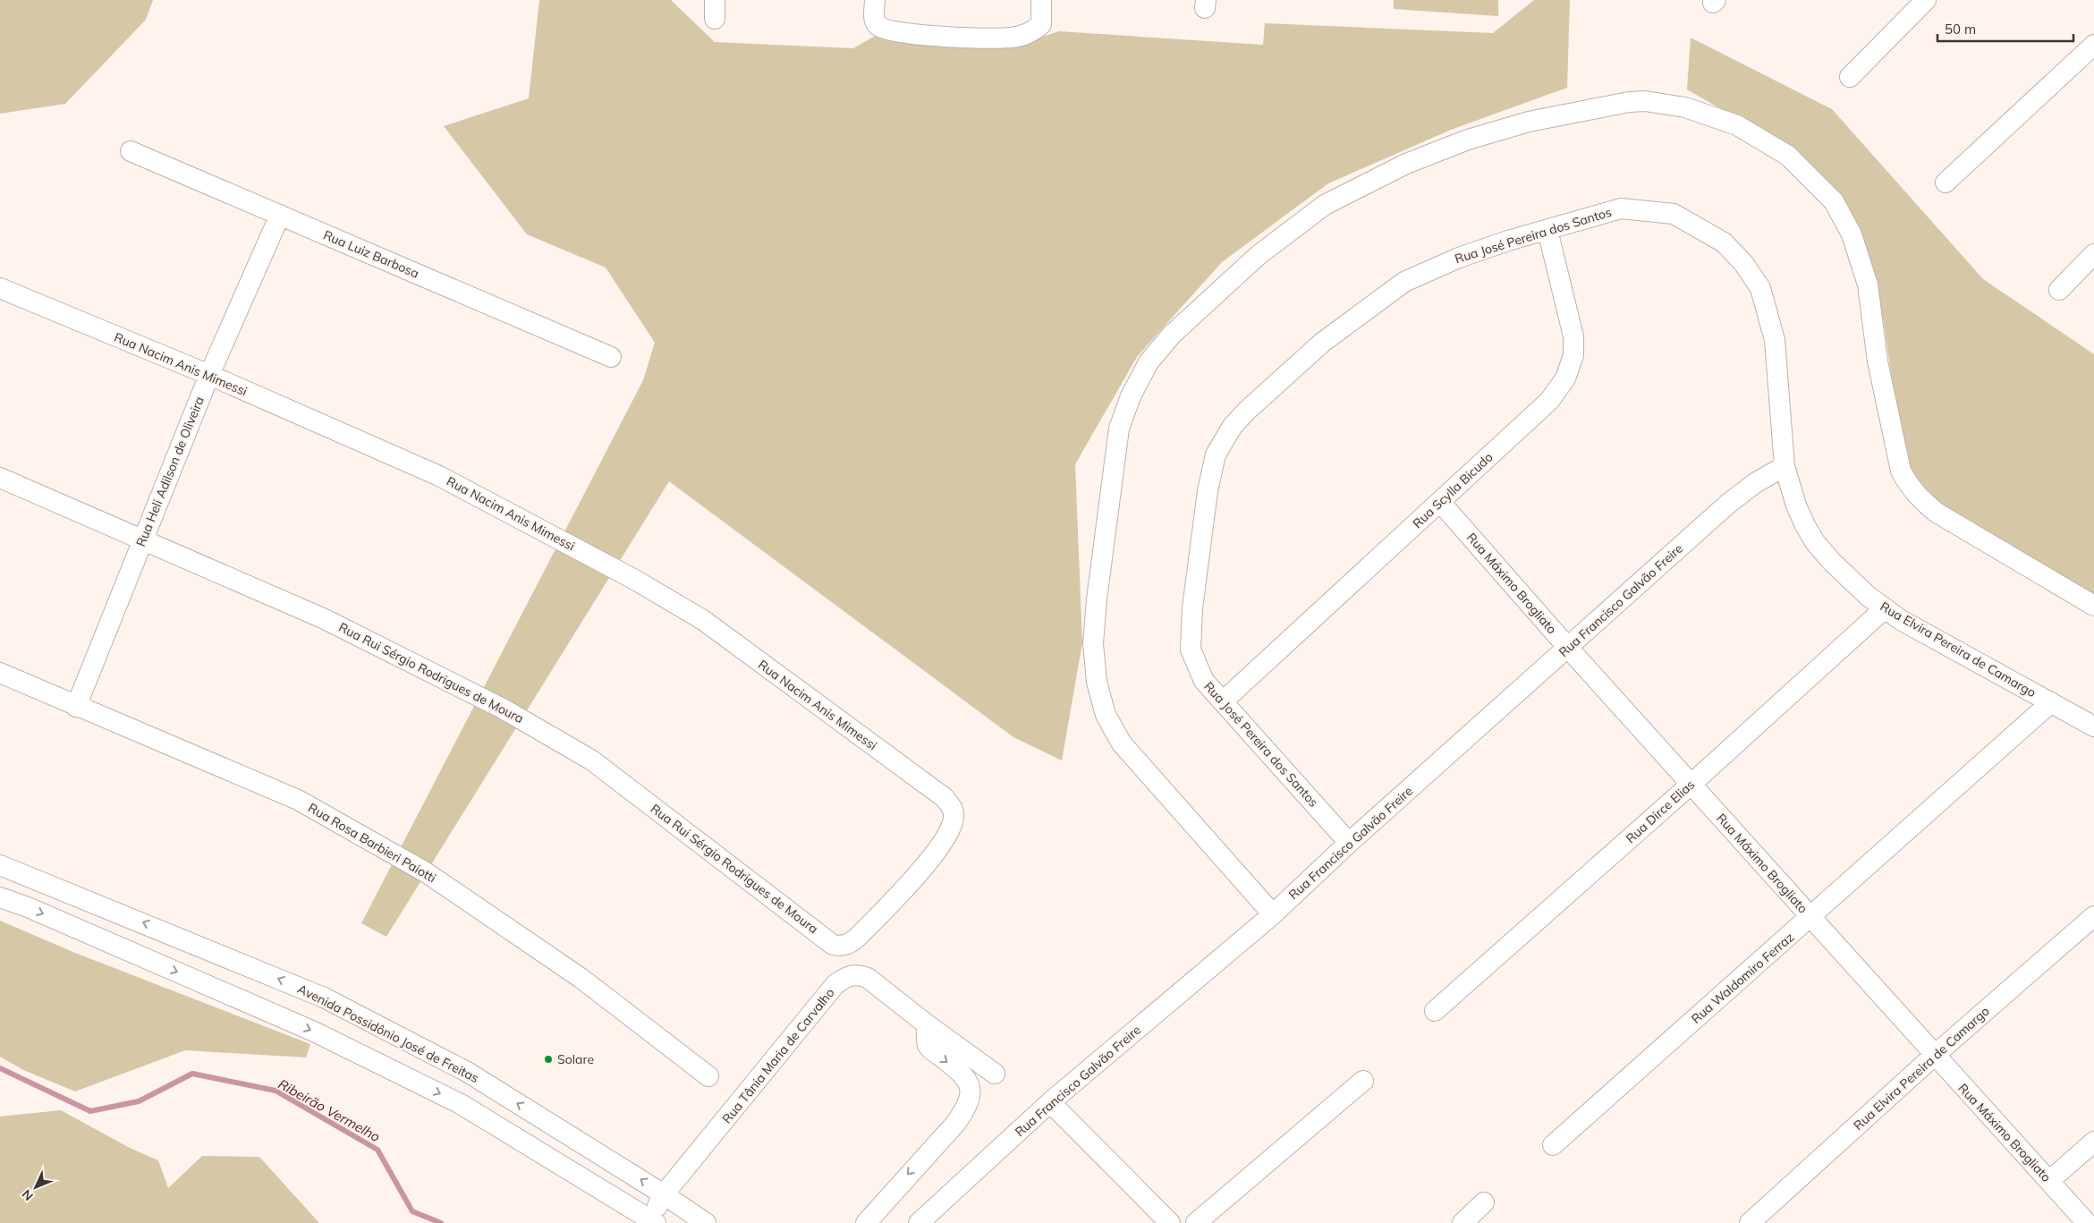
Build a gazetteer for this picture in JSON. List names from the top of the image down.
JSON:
{
  "streets": {
    "street": [
      "Rua José Pereira dos Santos",
      "Rua Luiz Barbosa",
      "Rua Nacim Anis Mimessi",
      "Rua Heli Adilson de Oliveira",
      "Rua Scylla Bicudo",
      "Rua Máximo Brogliato",
      "Rua Francisco Galvão Freire",
      "Rua Elvira Pereira de Camargo",
      "Rua Rui Sérgio Rodrigues de Moura",
      "Rua Dirce Elias",
      "Rua Rosa Barbieri Paiotti",
      "Rua Waldomiro Ferraz",
      "Avenida Possidônio José de Freitas",
      "Rua Tânia Maria de Carvalho"
    ]
  },
  "crossings": [
    ["Rua José Pereira dos Santos", "Rua Scylla Bicudo"],
    ["Rua José Pereira dos Santos", "Rua Francisco Galvão Freire"],
    ["Rua José Pereira dos Santos", "Rua Elvira Pereira de Camargo"],
    ["Rua Luiz Barbosa", "Rua Heli Adilson de Oliveira"],
    ["Rua Nacim Anis Mimessi", "Rua Heli Adilson de Oliveira"],
    ["Rua Nacim Anis Mimessi", "Rua Rui Sérgio Rodrigues de Moura"],
    ["Rua Heli Adilson de Oliveira", "Rua Rui Sérgio Rodrigues de Moura"],
    ["Rua Heli Adilson de Oliveira", "Rua Rosa Barbieri Paiotti"],
    ["Rua Scylla Bicudo", "Rua Máximo Brogliato"],
    ["Rua Máximo Brogliato", "Rua Francisco Galvão Freire"],
    ["Rua Máximo Brogliato", "Rua Elvira Pereira de Camargo"],
    ["Rua Máximo Brogliato", "Rua Dirce Elias"],
    ["Rua Máximo Brogliato", "Rua Waldomiro Ferraz"],
    ["Rua Francisco Galvão Freire", "Rua Elvira Pereira de Camargo"],
    ["Rua Elvira Pereira de Camargo", "Rua Dirce Elias"],
    ["Rua Elvira Pereira de Camargo", "Rua Waldomiro Ferraz"],
    ["Avenida Possidônio José de Freitas", "Rua Tânia Maria de Carvalho"]
  ],
  "water": ["Ribeirão Vermelho"],
  "places": ["Solare"],
  "scale_bar": "50 m",
  "north": "bottom left"
}
